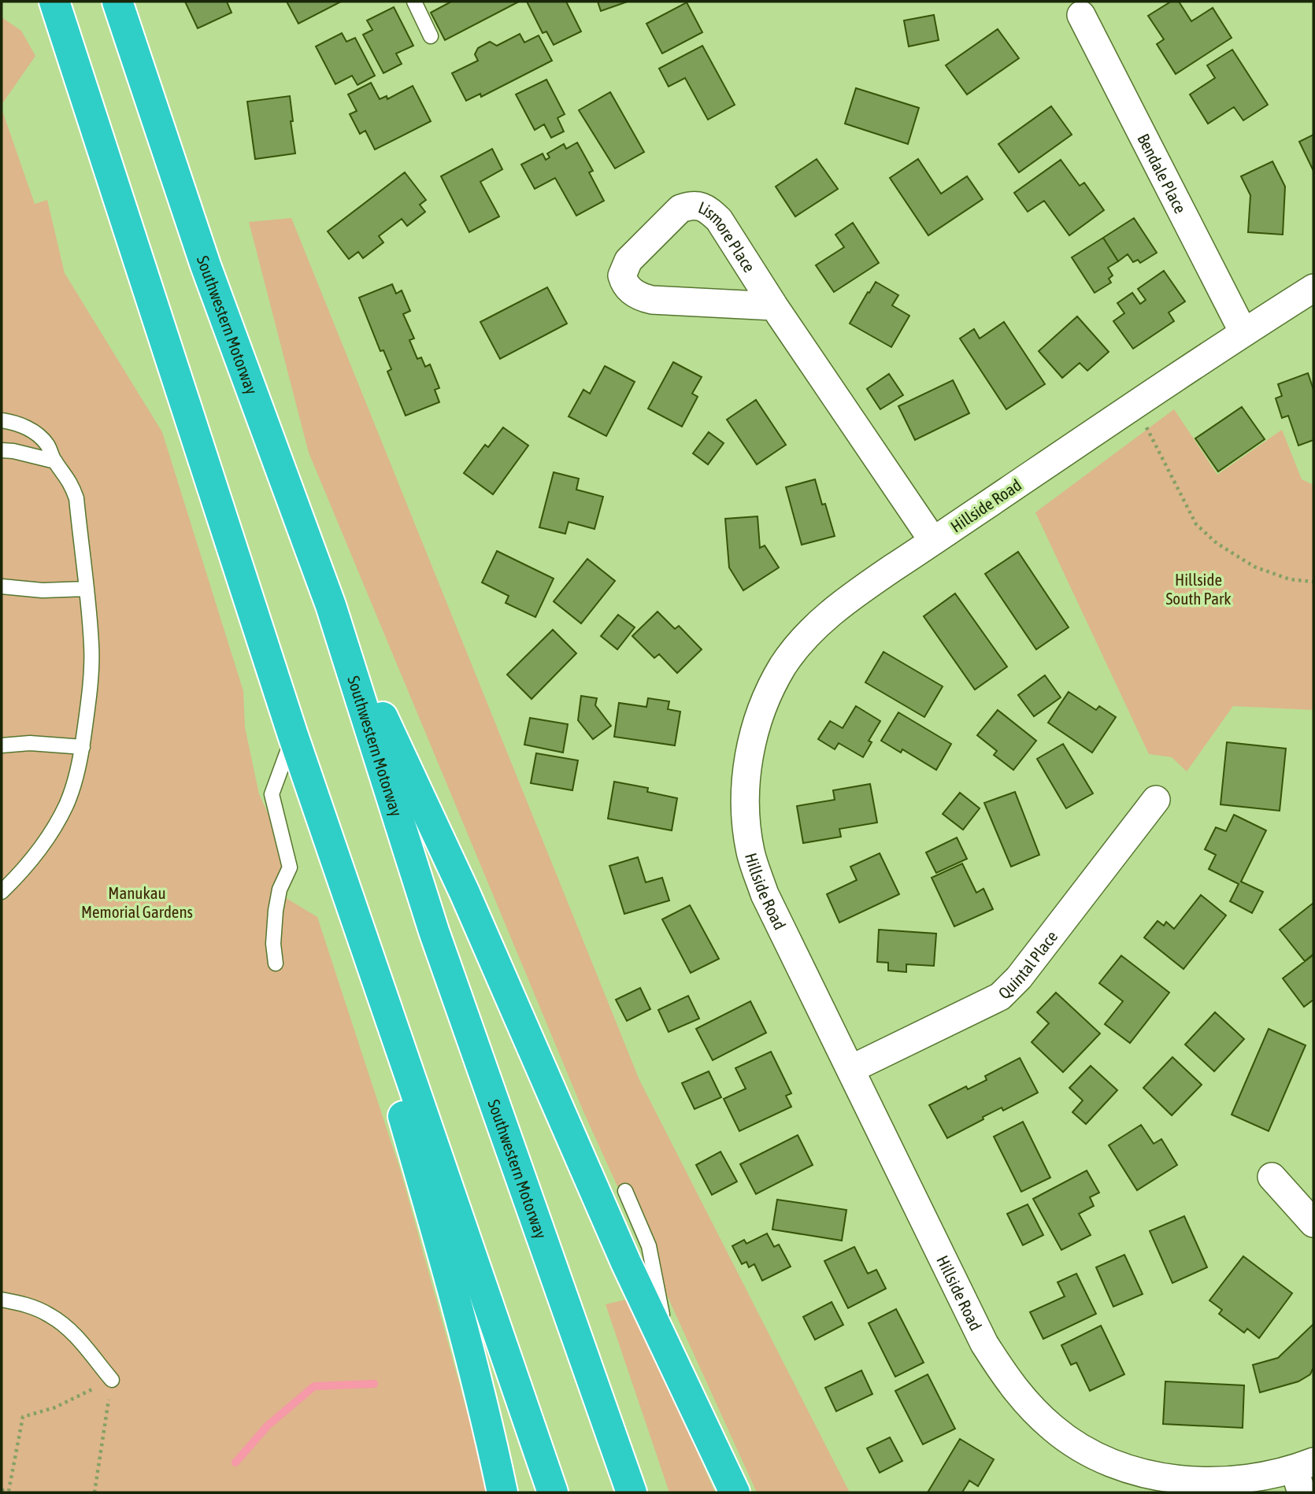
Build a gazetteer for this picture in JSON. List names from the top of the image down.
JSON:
{
  "streets": {
    "highway": ["Southwestern Motorway"],
    "street": [
      "Bendale Place",
      "Lismore Place",
      "Hillside Road",
      "Quintal Place"
    ]
  },
  "crossings": [
    ["Bendale Place", "Hillside Road"],
    ["Lismore Place", "Hillside Road"],
    ["Hillside Road", "Quintal Place"]
  ],
  "parks": ["Hillside South Park", "Manukau Memorial Gardens"]
}
